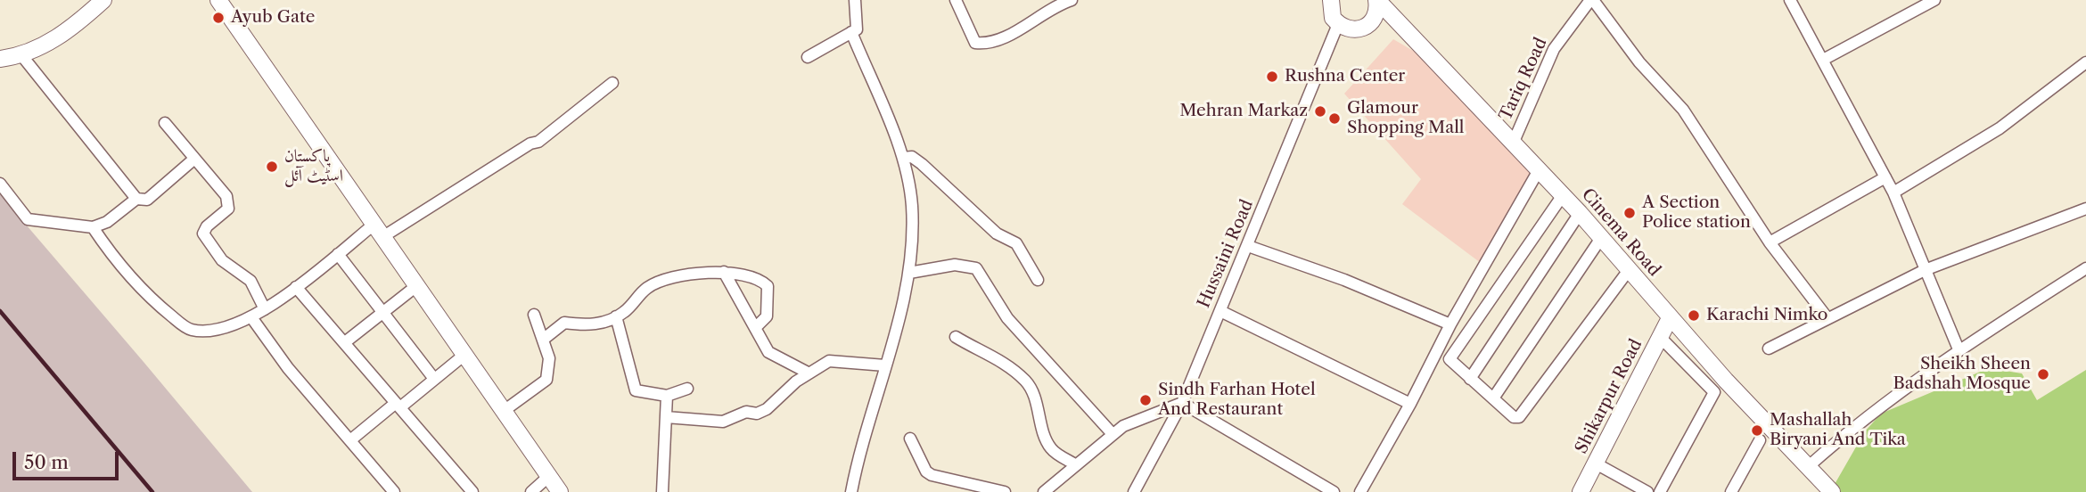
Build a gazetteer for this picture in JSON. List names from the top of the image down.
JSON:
{
  "streets": {
    "street": [
      "Tariq Road",
      "Cinema Road",
      "Hussaini Road",
      "Shikarpur Road"
    ]
  },
  "crossings": [
    ["Tariq Road", "Cinema Road"],
    ["Cinema Road", "Shikarpur Road"]
  ],
  "places": [
    "Ayub Gate",
    "Rushna Center",
    "Mehran Markaz",
    "Glamour Shopping Mall",
    "پاکستان اسٹیٹ آئل",
    "A Section Police station",
    "Karachi Nimko",
    "Sheikh Sheen Badshah Mosque",
    "Sindh Farhan Hotel And Restaurant",
    "Mashallah Biryani And Tika"
  ],
  "scale_bar": "50 m"
}
